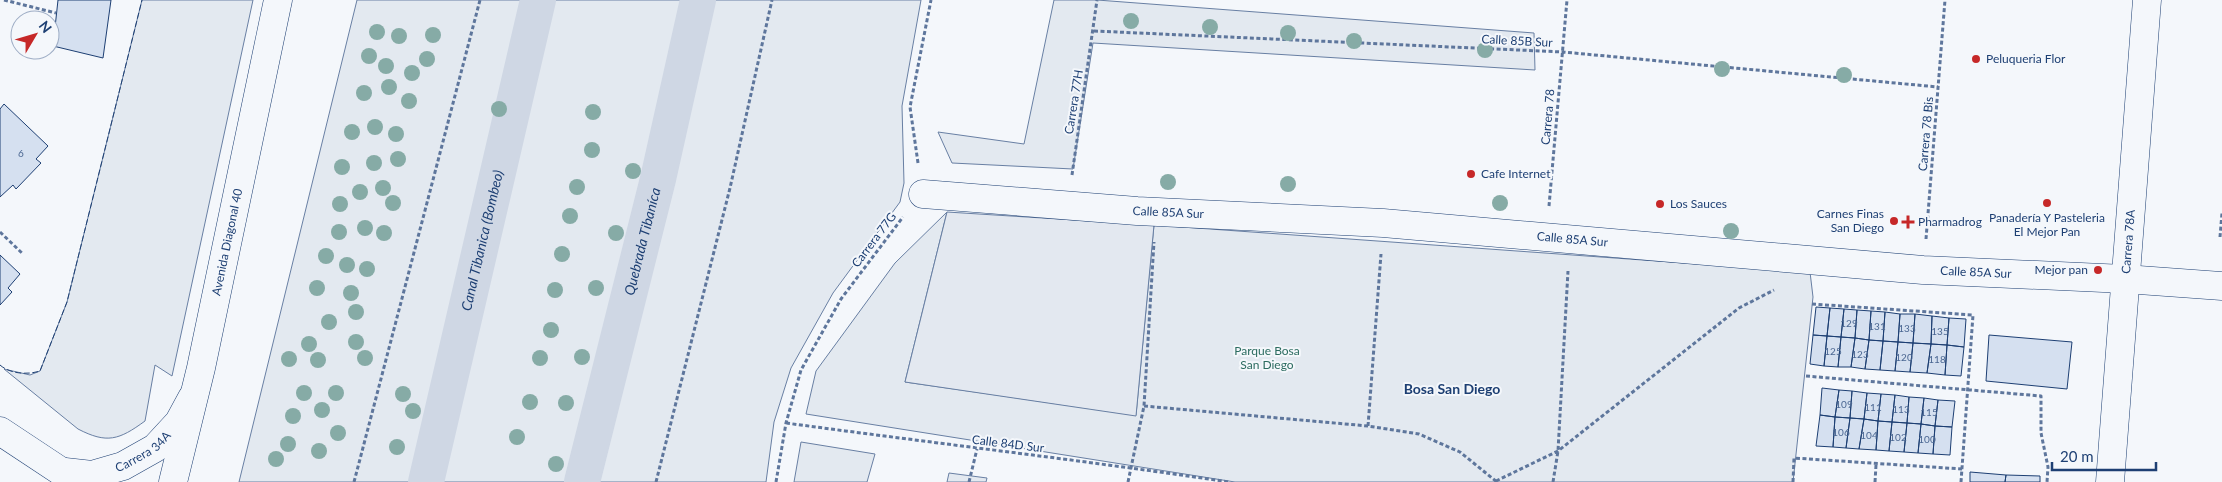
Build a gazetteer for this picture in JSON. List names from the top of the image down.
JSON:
{
  "streets": {
    "street": [
      "Calle 85A Sur",
      "Avenida Diagonal 40",
      "Carrera 78A",
      "Carrera 34A"
    ],
    "path": [
      "Calle 85B Sur",
      "Carrera 77H",
      "Carrera 78",
      "Carrera 78 Bis",
      "Carrera 77G",
      "Calle 84D Sur"
    ]
  },
  "crossings": [
    ["Calle 85B Sur", "Carrera 77H"],
    ["Calle 85B Sur", "Carrera 78"],
    ["Calle 85B Sur", "Carrera 78 Bis"],
    ["Carrera 77H", "Calle 85A Sur"],
    ["Carrera 78", "Calle 85A Sur"],
    ["Carrera 78 Bis", "Calle 85A Sur"],
    ["Calle 85A Sur", "Carrera 77G"],
    ["Calle 85A Sur", "Carrera 78A"],
    ["Carrera 77G", "Calle 84D Sur"],
    ["Avenida Diagonal 40", "Carrera 34A"]
  ],
  "districts": ["Bosa San Diego"],
  "water": ["Canal Tibanica (Bombeo)", "Quebrada Tibaníca"],
  "parks": ["Parque Bosa San Diego"],
  "places": {
    "other": [
      "Peluqueria Flor",
      "Cafe Internet",
      "Panadería Y Pasteleria El Mejor Pan",
      "Los Sauces",
      "Carnes Finas San Diego",
      "Mejor pan"
    ],
    "health": ["Pharmadrog"]
  },
  "house_numbers": [
    "6",
    "129",
    "131",
    "133",
    "135",
    "125",
    "123",
    "120",
    "118",
    "109",
    "111",
    "113",
    "115",
    "106",
    "104",
    "102",
    "100"
  ],
  "scale_bar": "20 m",
  "north": "top right"
}
